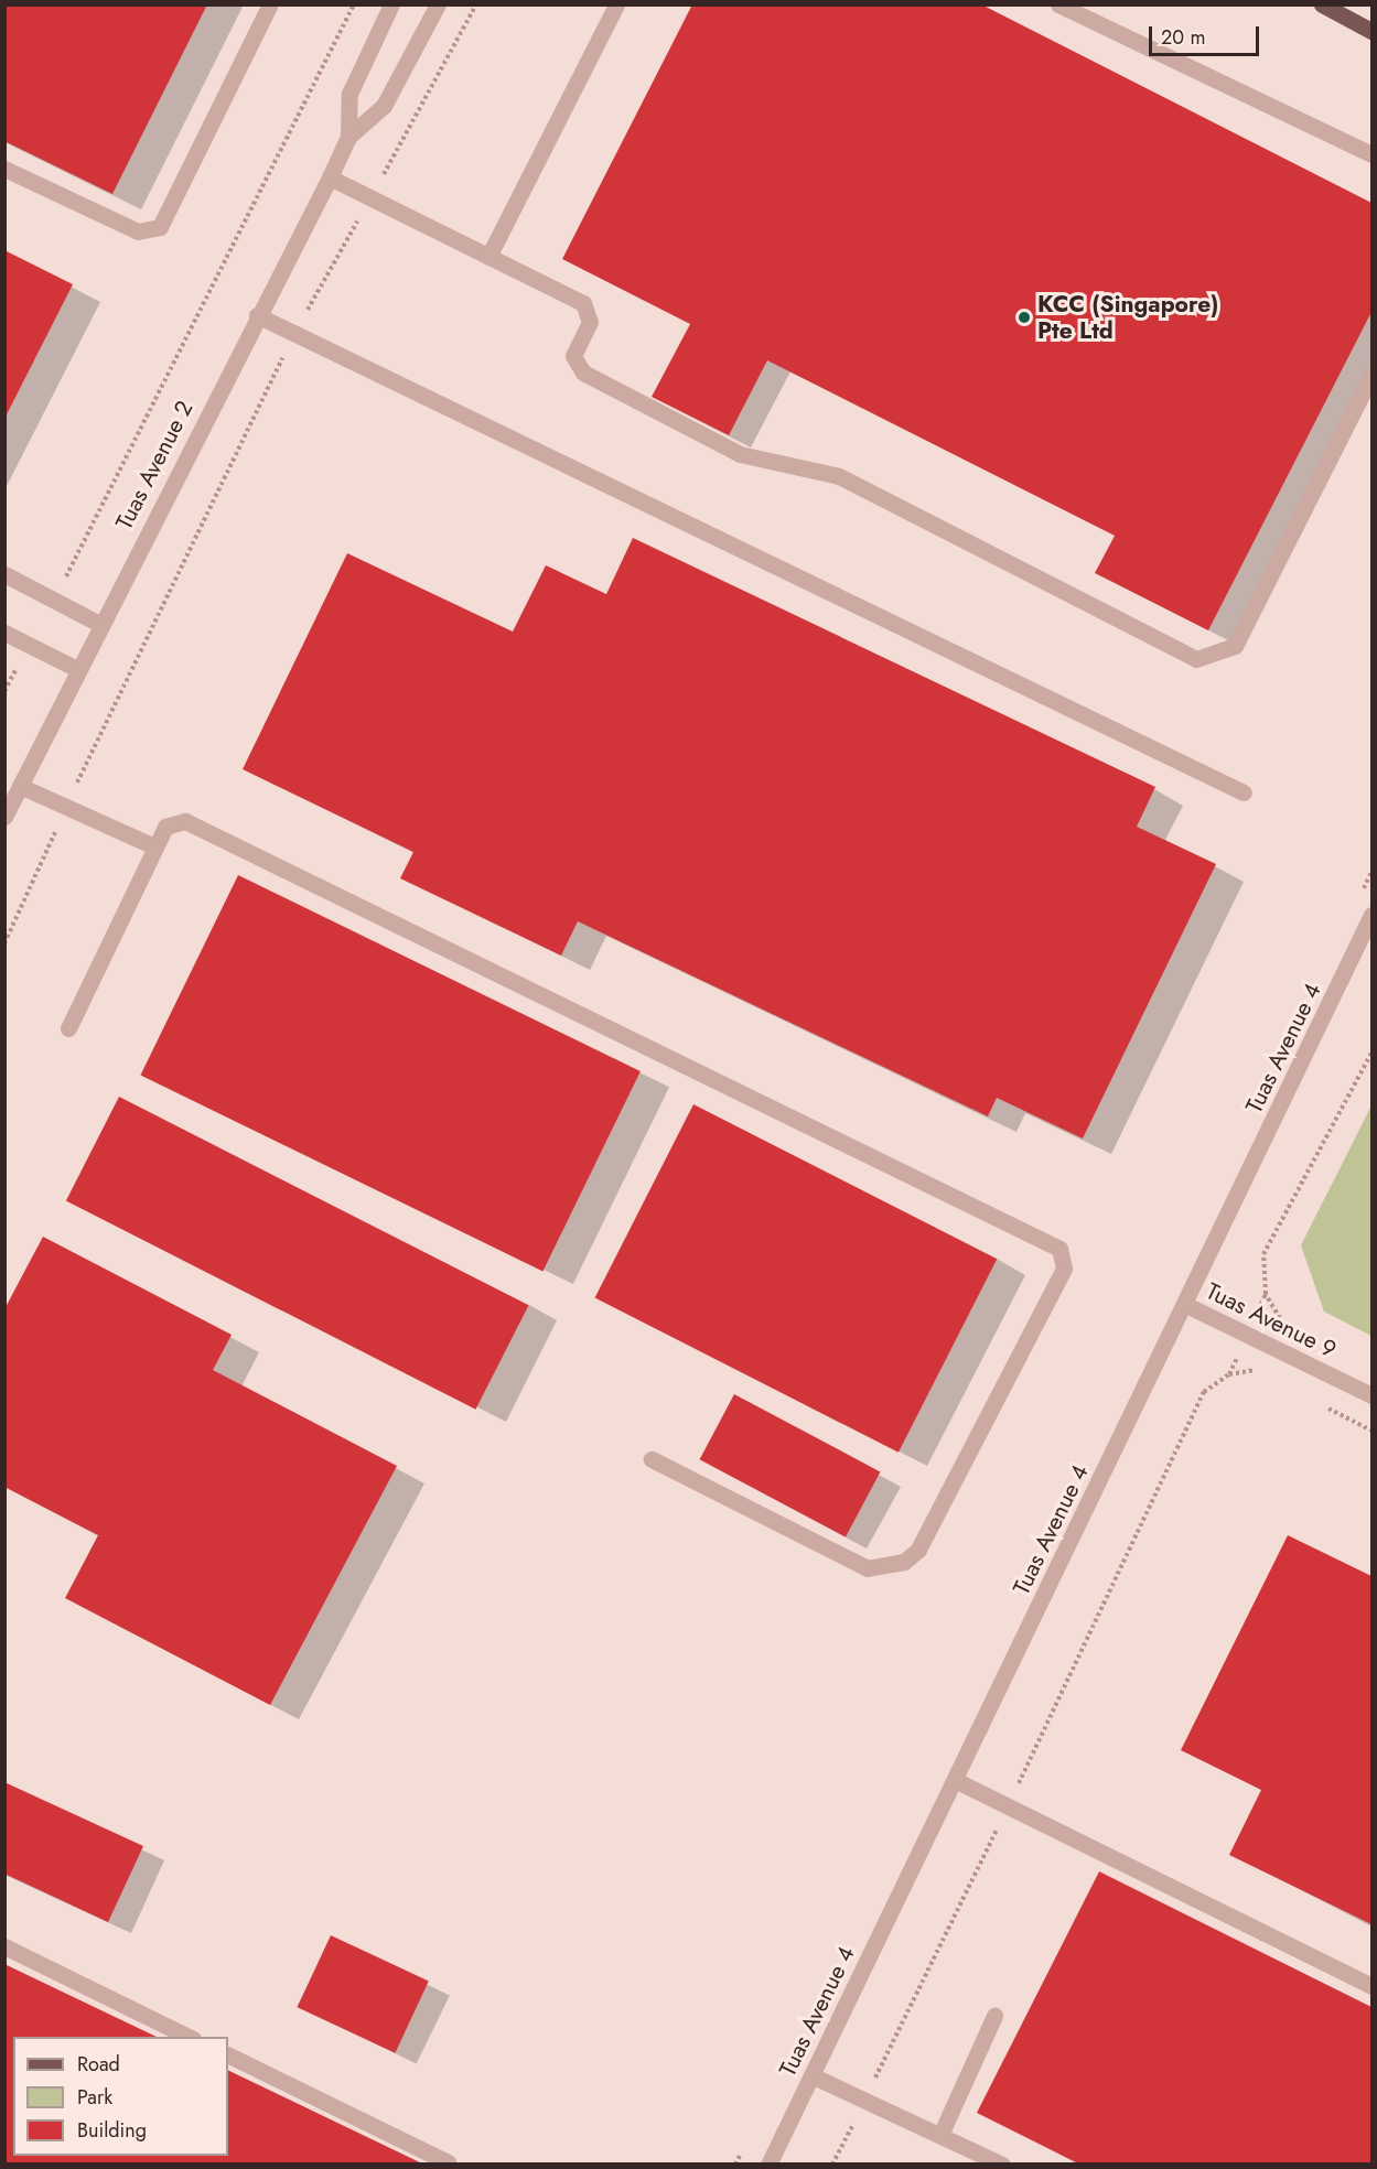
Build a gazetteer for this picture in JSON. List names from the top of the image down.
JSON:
{
  "streets": {
    "street": ["Tuas Avenue 2", "Tuas Avenue 4", "Tuas Avenue 9"]
  },
  "crossings": [
    ["Tuas Avenue 4", "Tuas Avenue 9"]
  ],
  "places": ["KCC (Singapore) Pte Ltd"],
  "legend": ["Road", "Park", "Building"],
  "scale_bar": "20 m"
}
